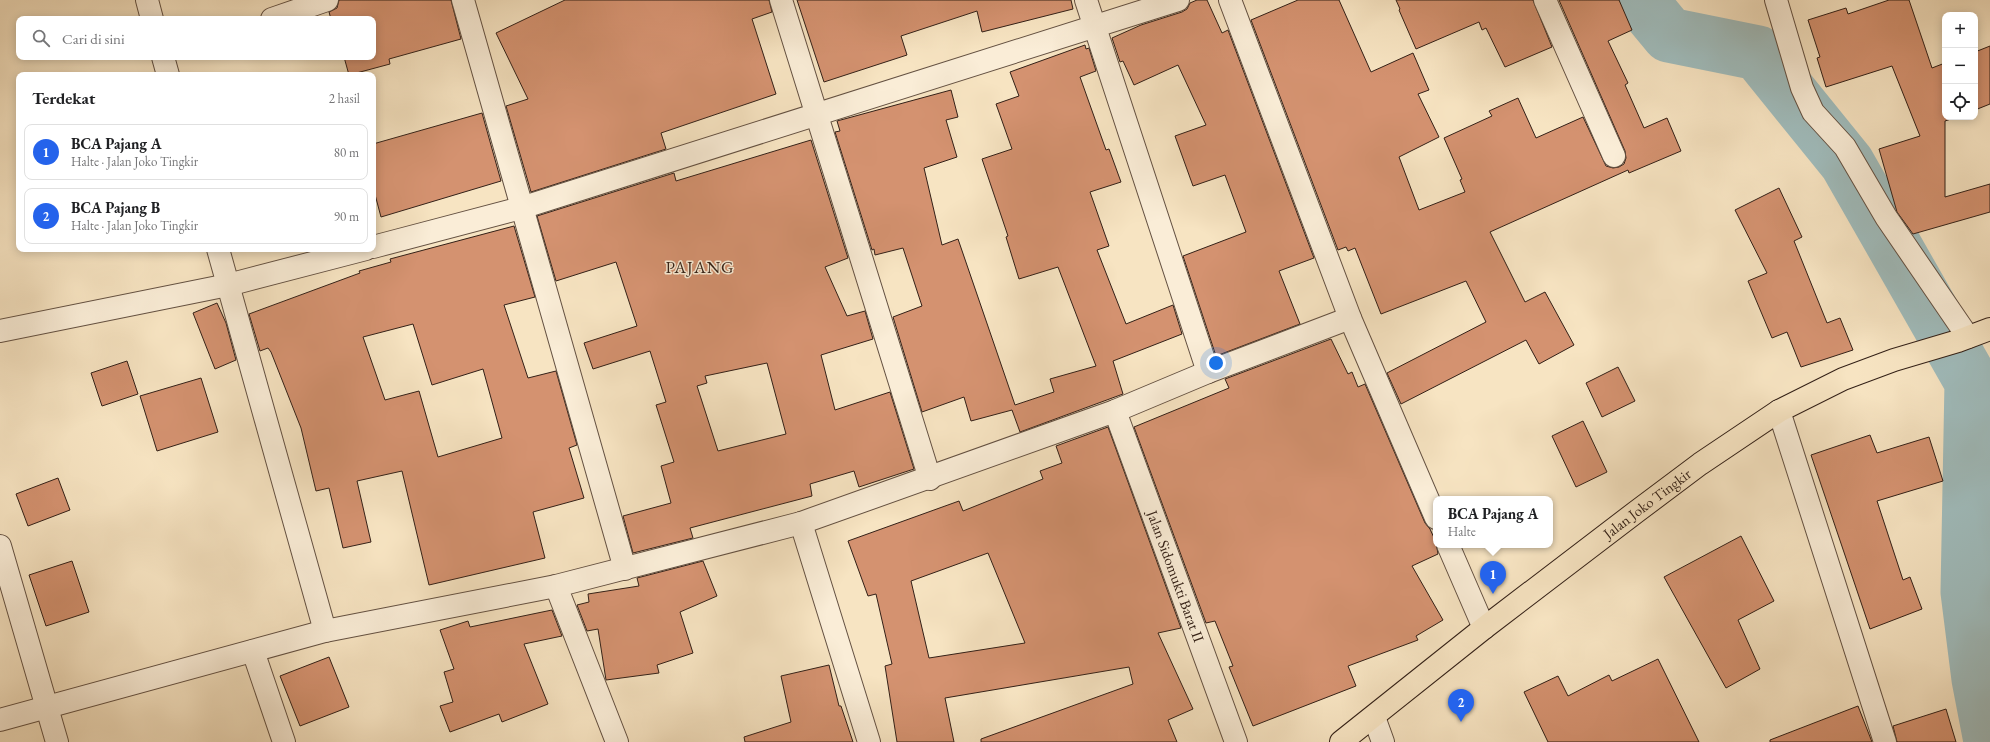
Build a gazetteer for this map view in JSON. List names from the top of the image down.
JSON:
{
  "streets": {
    "main road": ["Jalan Joko Tingkir"],
    "street": ["Jalan Sidomukti Barat II"]
  },
  "districts": ["PAJANG"],
  "page": {
    "map_buttons": ["+", "−"],
    "search": "Cari di sini",
    "heading": ["Terdekat", "2 hasil"],
    "list": [
      {
        "mark": "1",
        "name": "BCA Pajang A",
        "note": "Halte · Jalan Joko Tingkir",
        "value": "80 m"
      },
      {
        "mark": "2",
        "name": "BCA Pajang B",
        "note": "Halte · Jalan Joko Tingkir",
        "value": "90 m"
      }
    ],
    "popup": ["BCA Pajang A", "Halte"],
    "pins": ["1", "2"]
  }
}
